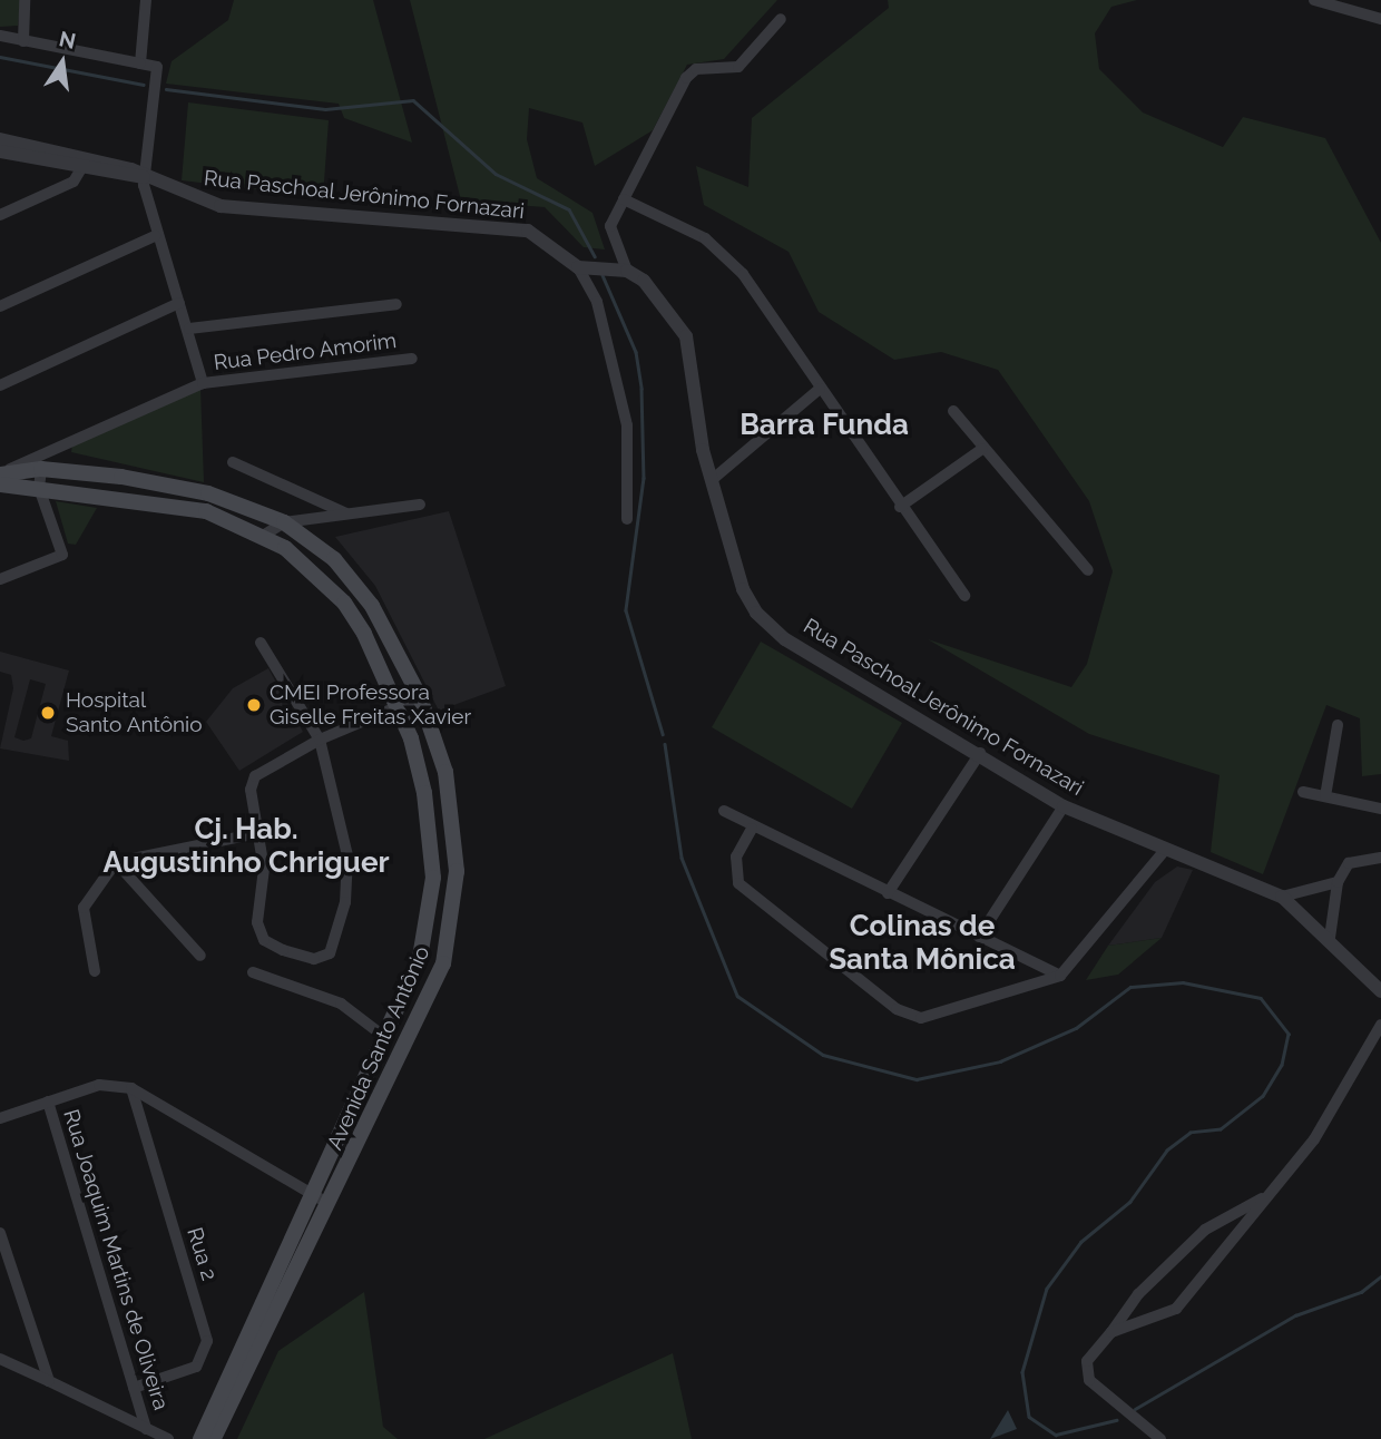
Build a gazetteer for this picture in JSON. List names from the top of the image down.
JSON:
{
  "streets": {
    "main road": ["Avenida Santo Antônio"],
    "street": [
      "Rua Paschoal Jerônimo Fornazari",
      "Rua Pedro Amorim",
      "Rua 2",
      "Rua Joaquim Martins de Oliveira"
    ]
  },
  "crossings": [
    ["Rua Pedro Amorim", "Avenida Santo Antônio"],
    ["Rua 2", "Rua Joaquim Martins de Oliveira"]
  ],
  "districts": ["Barra Funda", "Cj. Hab. Augustinho Chriguer", "Colinas de Santa Mônica"],
  "places": ["CMEI Professora Giselle Freitas Xavier", "Hospital Santo Antônio"],
  "north": "top"
}
